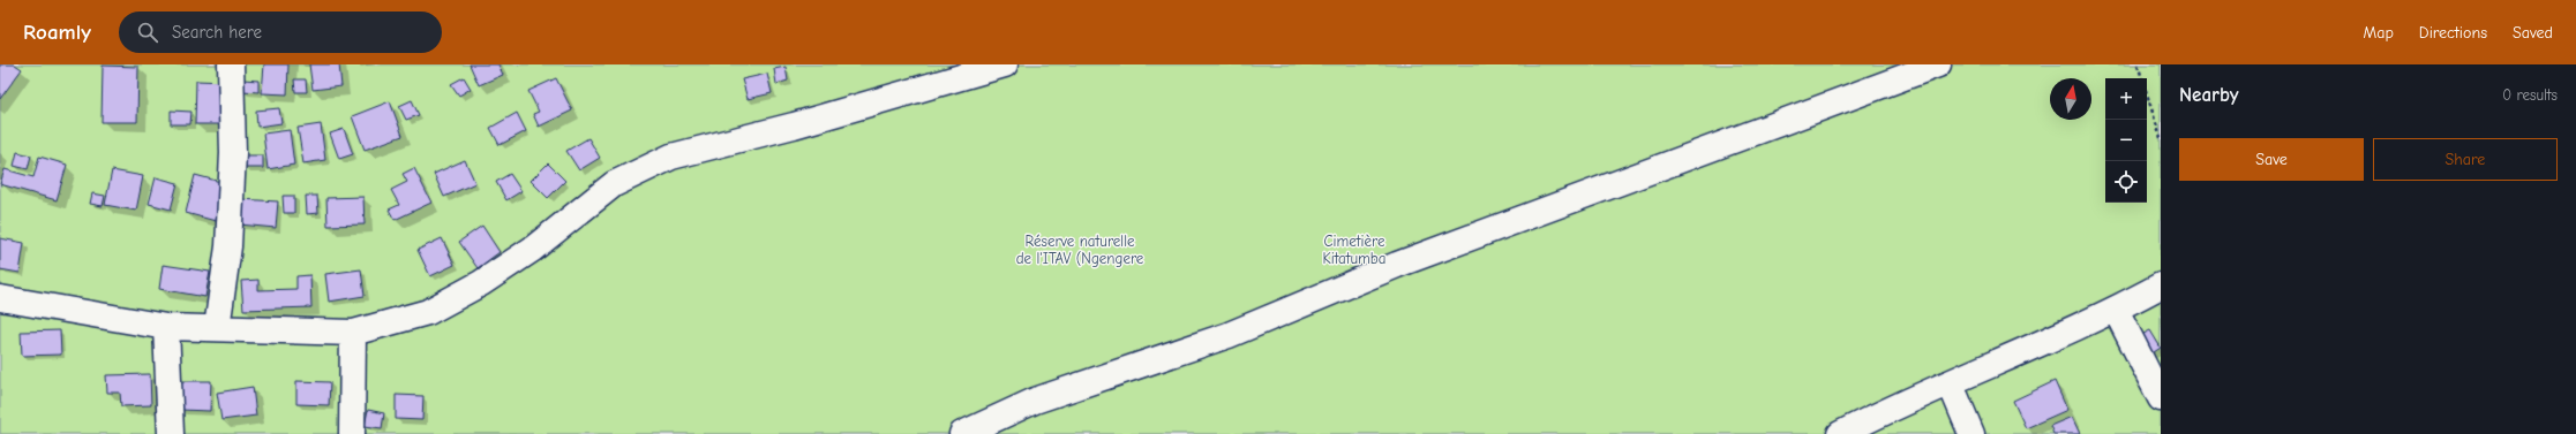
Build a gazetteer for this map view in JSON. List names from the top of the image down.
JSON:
{
  "parks": ["Réserve naturelle de l'ITAV (Ngengere", "Cimetière Kitatumba"],
  "north": "top",
  "page": {
    "header": "Roamly",
    "search": "Search here",
    "nav": ["Map", "Directions", "Saved"],
    "heading": ["Nearby", "0 results"],
    "map_buttons": ["+", "−"],
    "buttons": ["Save", "Share"]
  }
}
